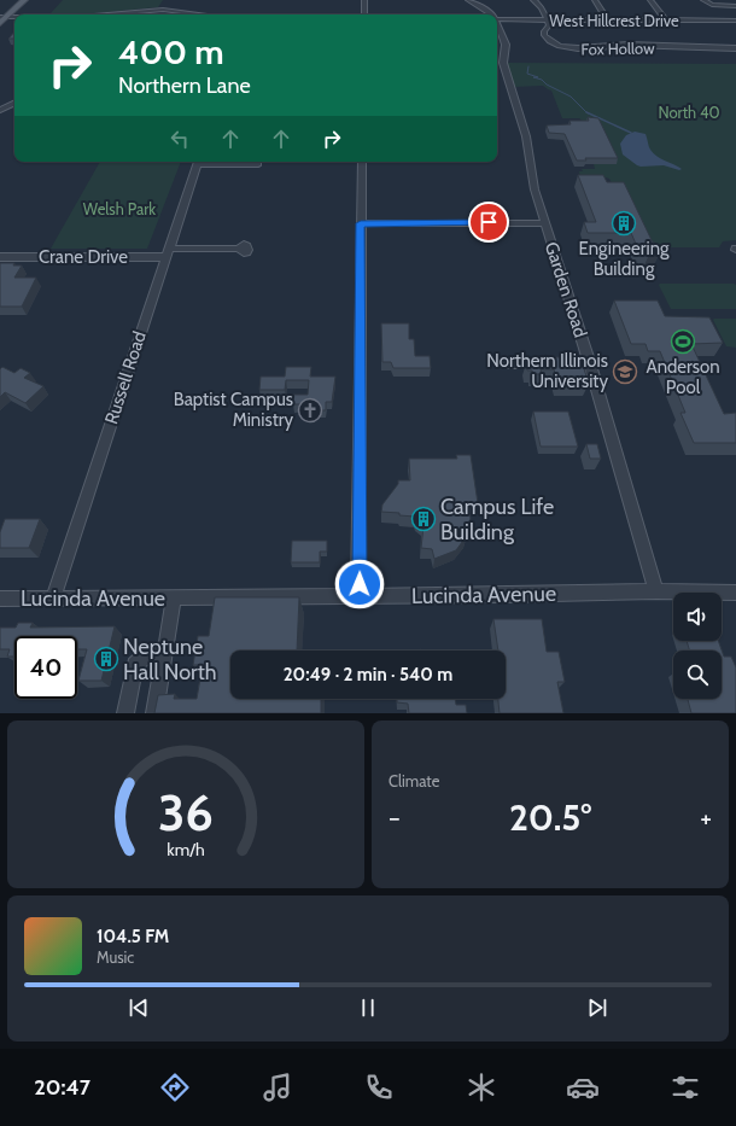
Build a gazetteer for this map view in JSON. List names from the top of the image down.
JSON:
{
  "streets": {
    "street": [
      "West Hillcrest Drive",
      "Fox Hollow",
      "Crane Drive",
      "Garden Road",
      "Russell Road",
      "Lucinda Avenue"
    ]
  },
  "crossings": [
    ["West Hillcrest Drive", "Fox Hollow"],
    ["Crane Drive", "Russell Road"],
    ["Garden Road", "Lucinda Avenue"],
    ["Russell Road", "Lucinda Avenue"]
  ],
  "parks": ["North 40", "Welsh Park"],
  "places": {
    "building": ["Engineering Building", "Campus Life Building", "Neptune Hall North"],
    "sports": ["Anderson Pool"],
    "school or university": ["Northern Illinois University"],
    "church": ["Baptist Campus Ministry"]
  },
  "page": {
    "turn": ["400 m", "Northern Lane"],
    "limit": "40",
    "trip": "20:49 · 2 min · 540 m",
    "tile": "Climate",
    "heat": ["−", "20.5°", "+"],
    "song": ["104.5 FM", "Music"],
    "tabs": "20:47",
    "gauge": ["36", "km/h"]
  }
}
